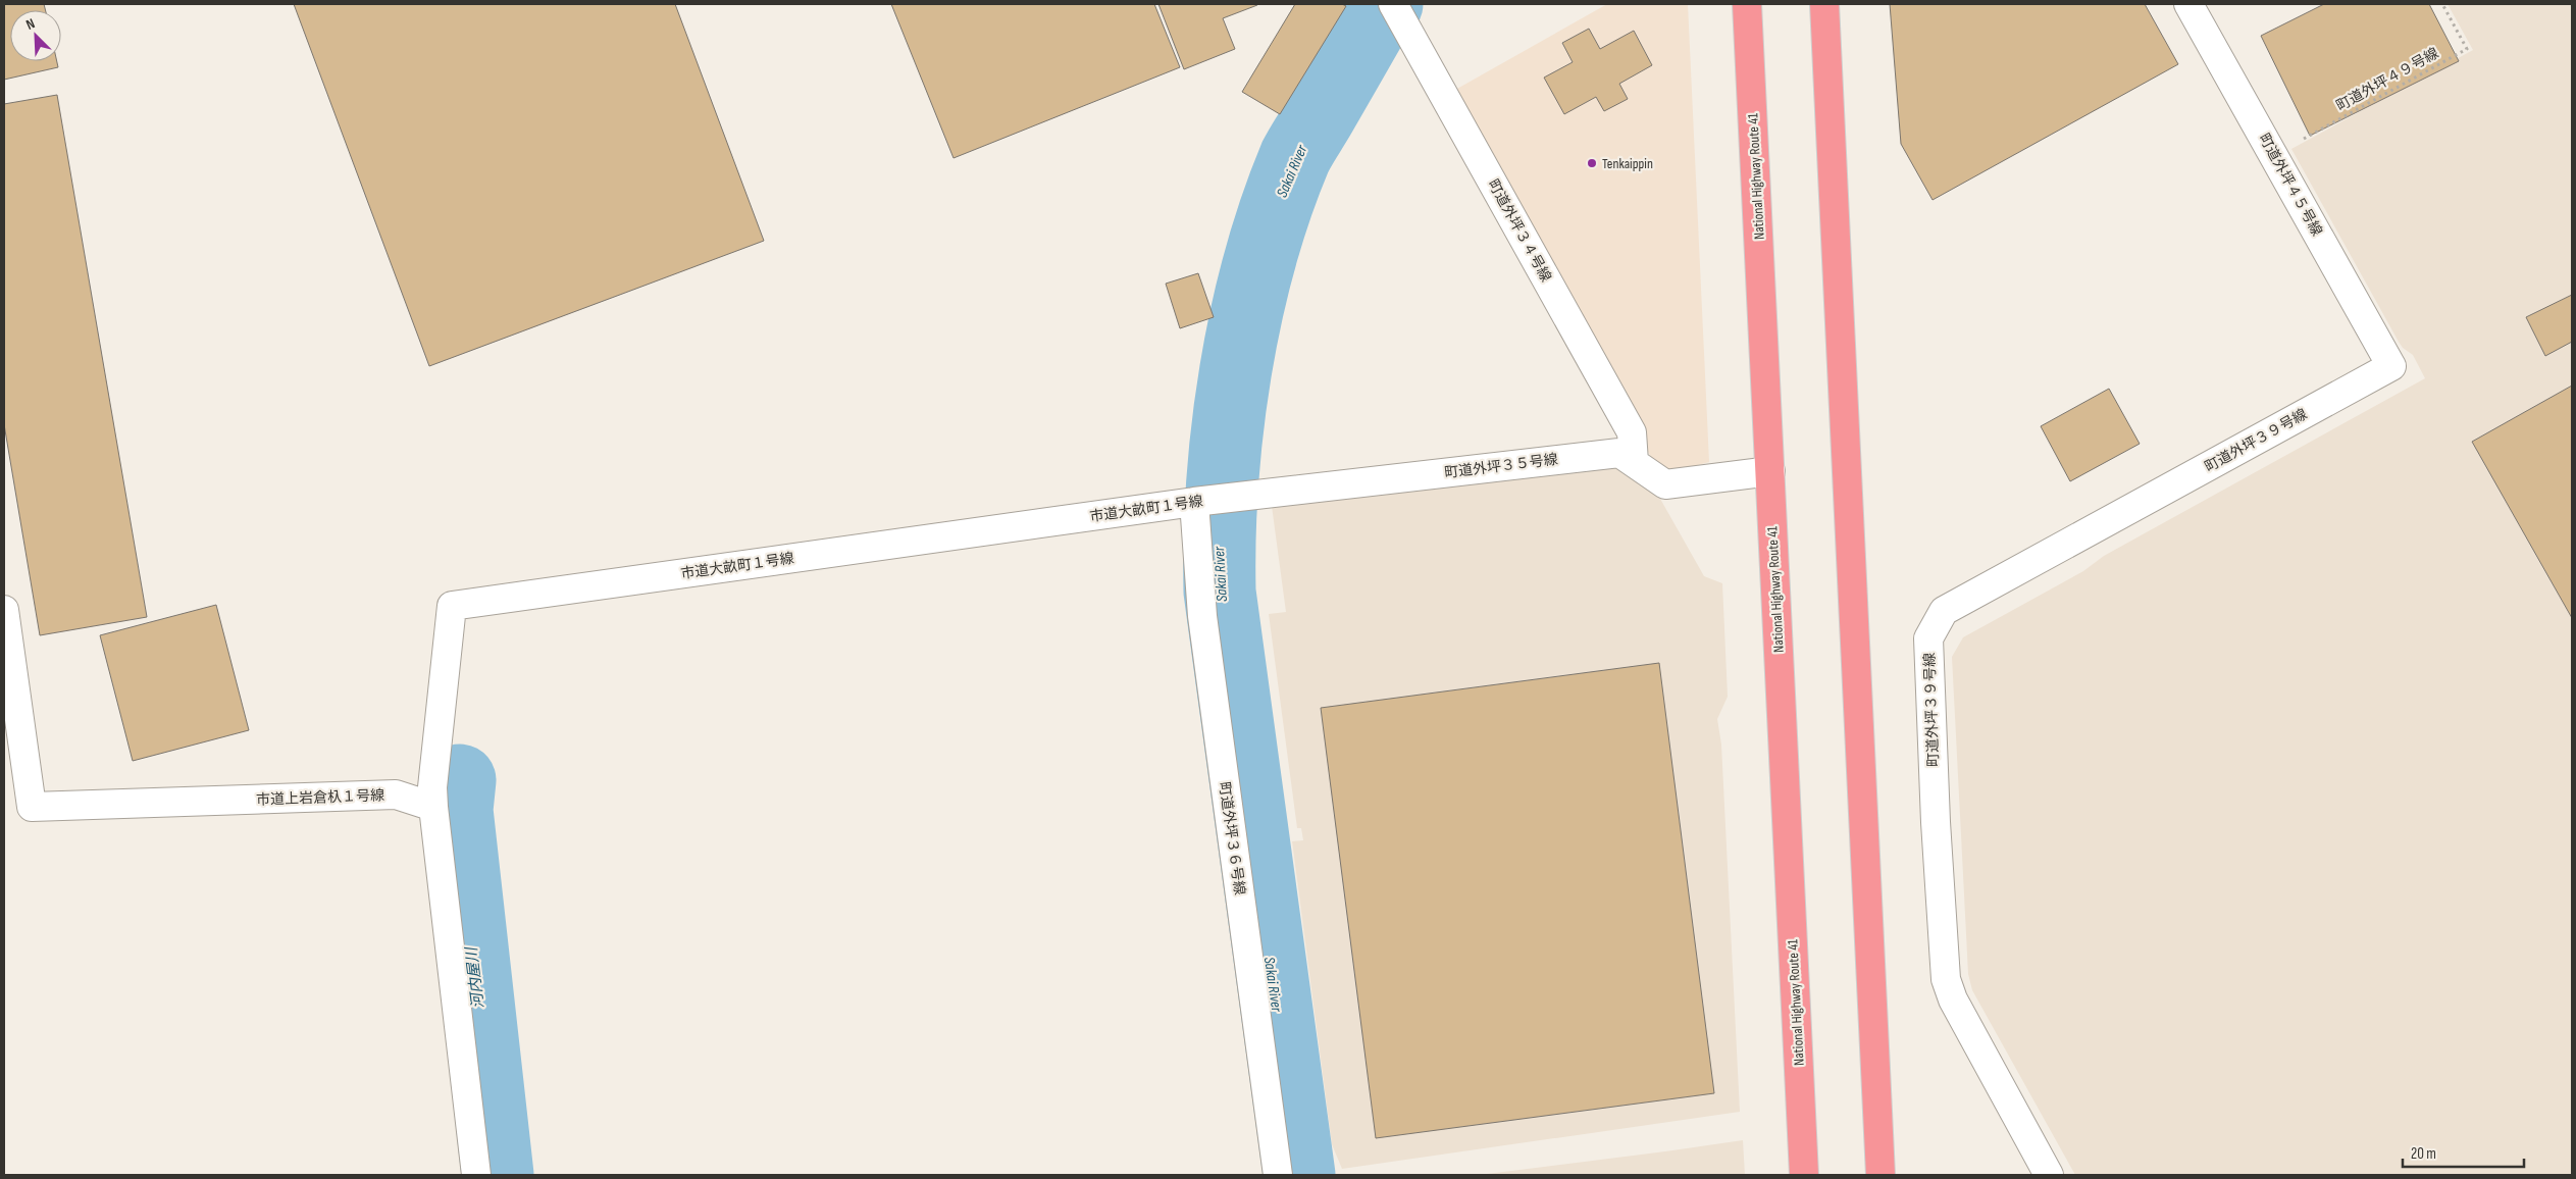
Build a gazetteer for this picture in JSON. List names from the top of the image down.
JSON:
{
  "streets": {
    "highway": ["National Highway Route 41"],
    "street": [
      "町道外坪４５号線",
      "町道外坪３４号線",
      "町道外坪３９号線",
      "町道外坪３５号線",
      "市道大畝町１号線",
      "市道上岩倉杁１号線",
      "町道外坪３６号線"
    ],
    "path": ["町道外坪４９号線"]
  },
  "crossings": [
    ["町道外坪４９号線", "町道外坪４５号線"],
    ["National Highway Route 41", "町道外坪３５号線"],
    ["町道外坪４５号線", "町道外坪３９号線"],
    ["町道外坪３４号線", "町道外坪３５号線"],
    ["町道外坪３５号線", "市道大畝町１号線"],
    ["町道外坪３５号線", "町道外坪３６号線"],
    ["市道大畝町１号線", "市道上岩倉杁１号線"],
    ["市道大畝町１号線", "町道外坪３６号線"]
  ],
  "water": ["Sakai River", "河内屋川"],
  "places": ["Tenkaippin"],
  "scale_bar": "20 m",
  "north": "top left"
}
